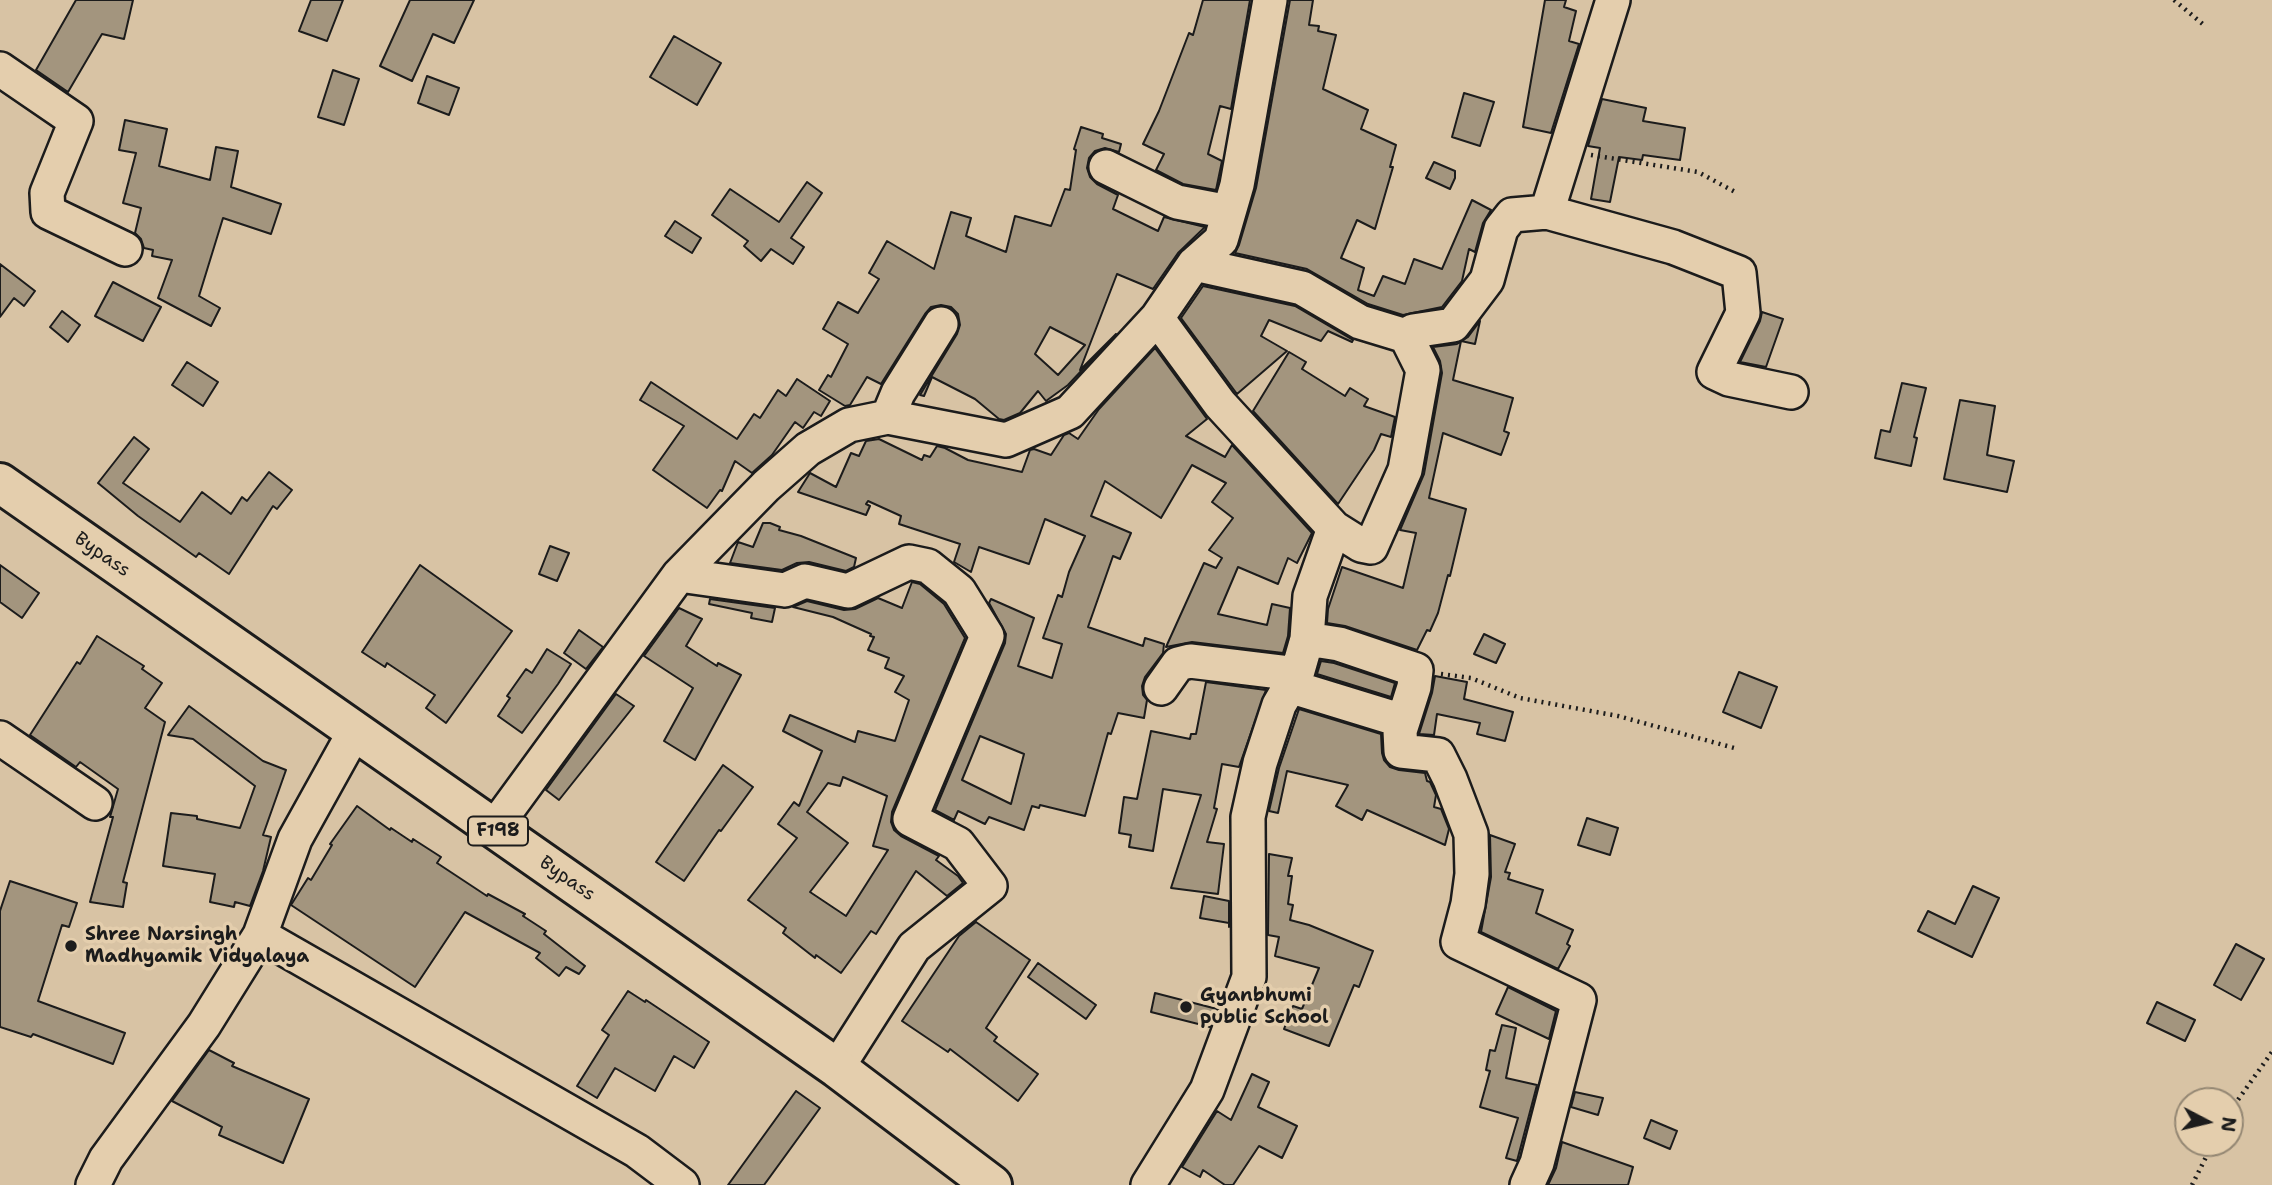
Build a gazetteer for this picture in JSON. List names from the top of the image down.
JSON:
{
  "streets": {
    "main road": ["Bypass", "F198"]
  },
  "places": ["Shree Narsingh Madhyamik Vidyalaya", "Gyanbhumi public School"],
  "north": "right"
}
